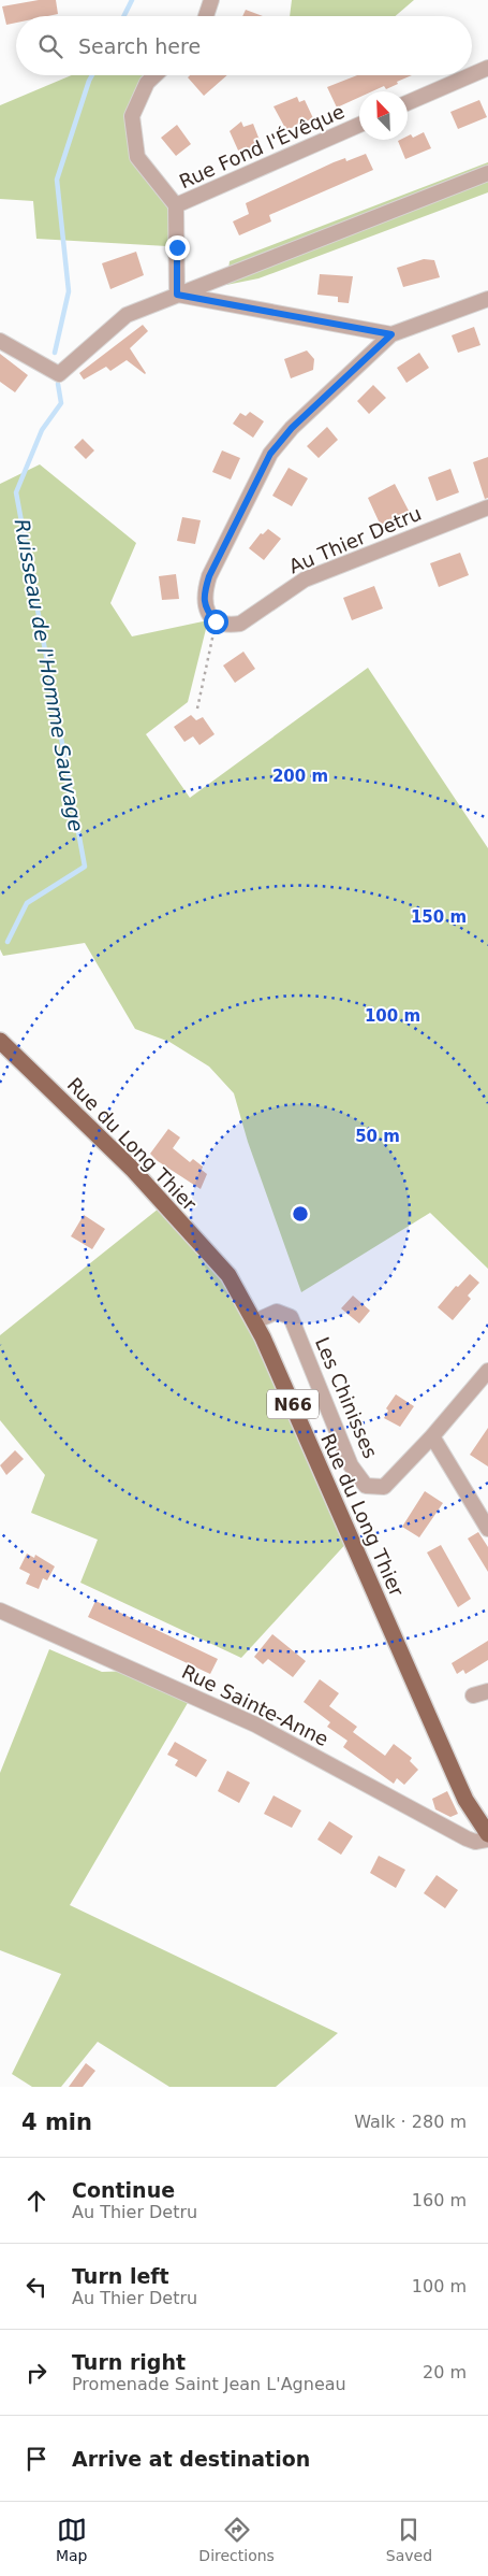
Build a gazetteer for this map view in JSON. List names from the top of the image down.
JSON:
{
  "streets": {
    "main road": ["Rue du Long Thier", "N66"],
    "street": [
      "Rue Fond l'Évêque",
      "Au Thier Detru",
      "Les Chinisses",
      "Rue Sainte-Anne"
    ]
  },
  "crossings": [
    ["Rue du Long Thier", "Les Chinisses"]
  ],
  "water": ["Ruisseau de l'Homme Sauvage"],
  "north": "top left",
  "page": {
    "search": "Search here",
    "heading": ["4 min", "Walk · 280 m"],
    "list": [
      ["Continue", "Au Thier Detru", "160 m"],
      ["Turn left", "Au Thier Detru", "100 m"],
      ["Turn right", "Promenade Saint Jean L'Agneau", "20 m"],
      "Arrive at destination"
    ],
    "nav": ["Map", "Directions", "Saved"]
  },
  "rings": [
    "200 m",
    "150 m",
    "100 m",
    "50 m"
  ]
}
